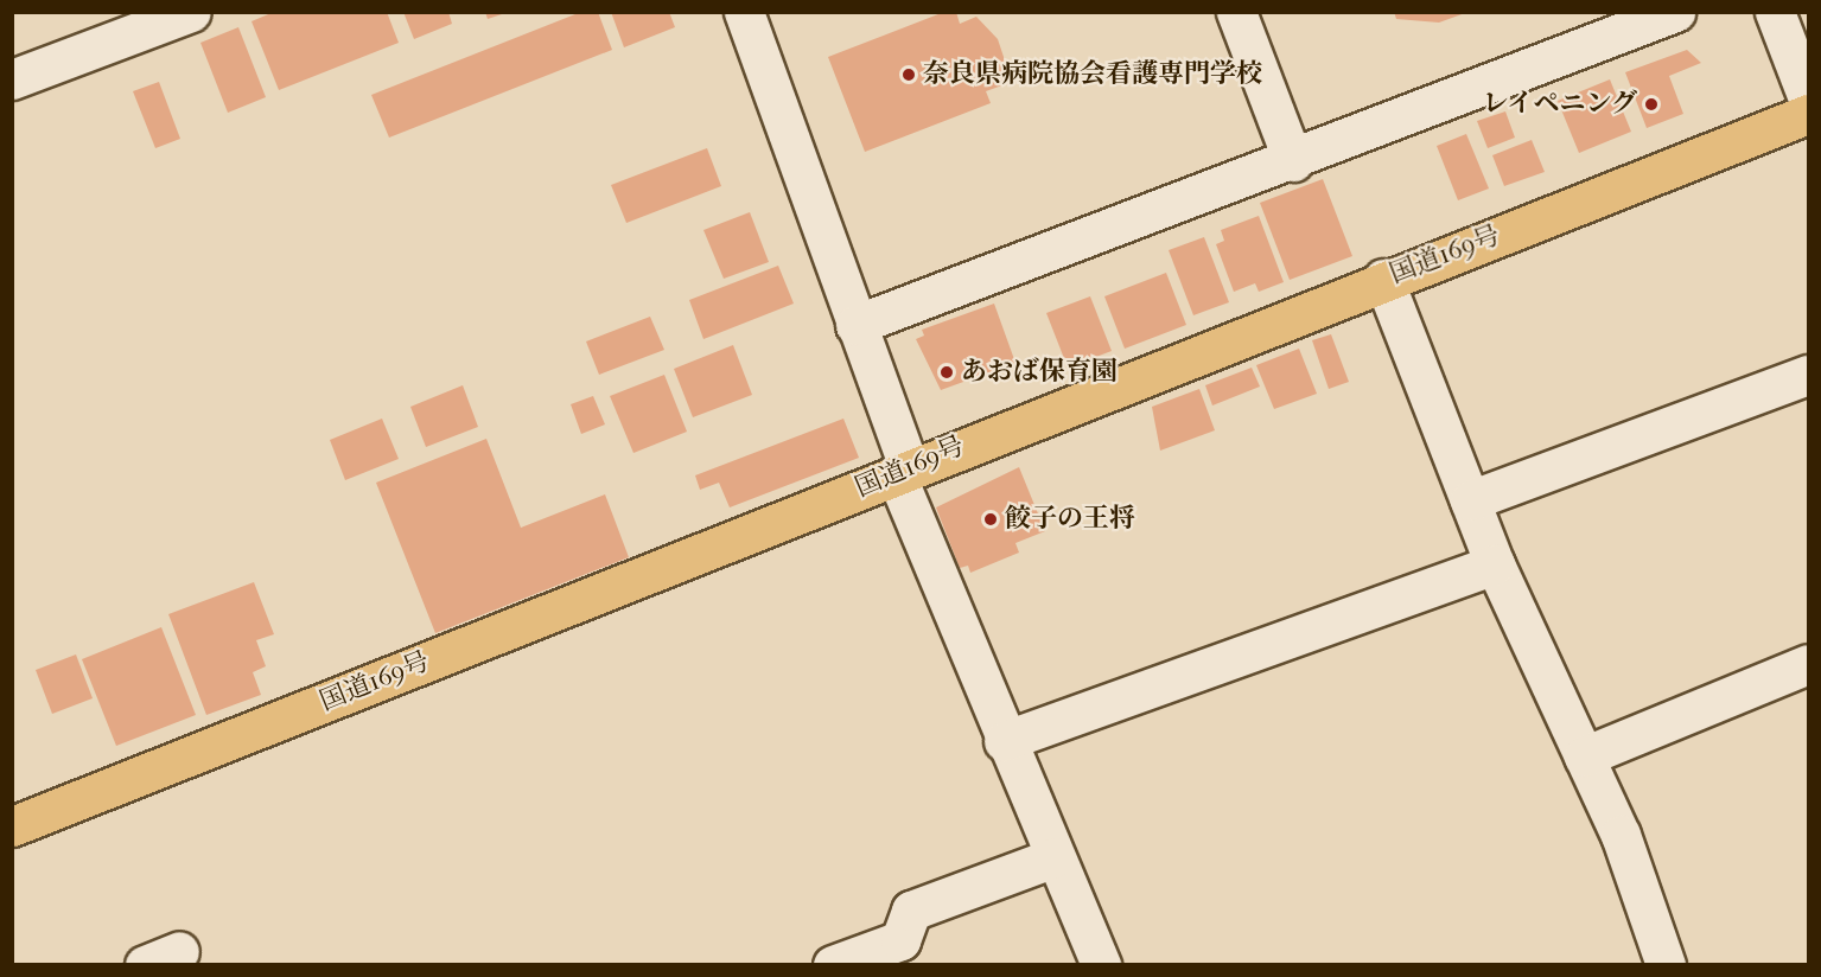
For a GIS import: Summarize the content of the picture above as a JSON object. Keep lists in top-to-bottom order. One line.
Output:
{"streets":{"highway":["国道169号"]},"places":["奈良県病院協会看護専門学校","レイペニング","あおば保育園","餃子の王将"]}
